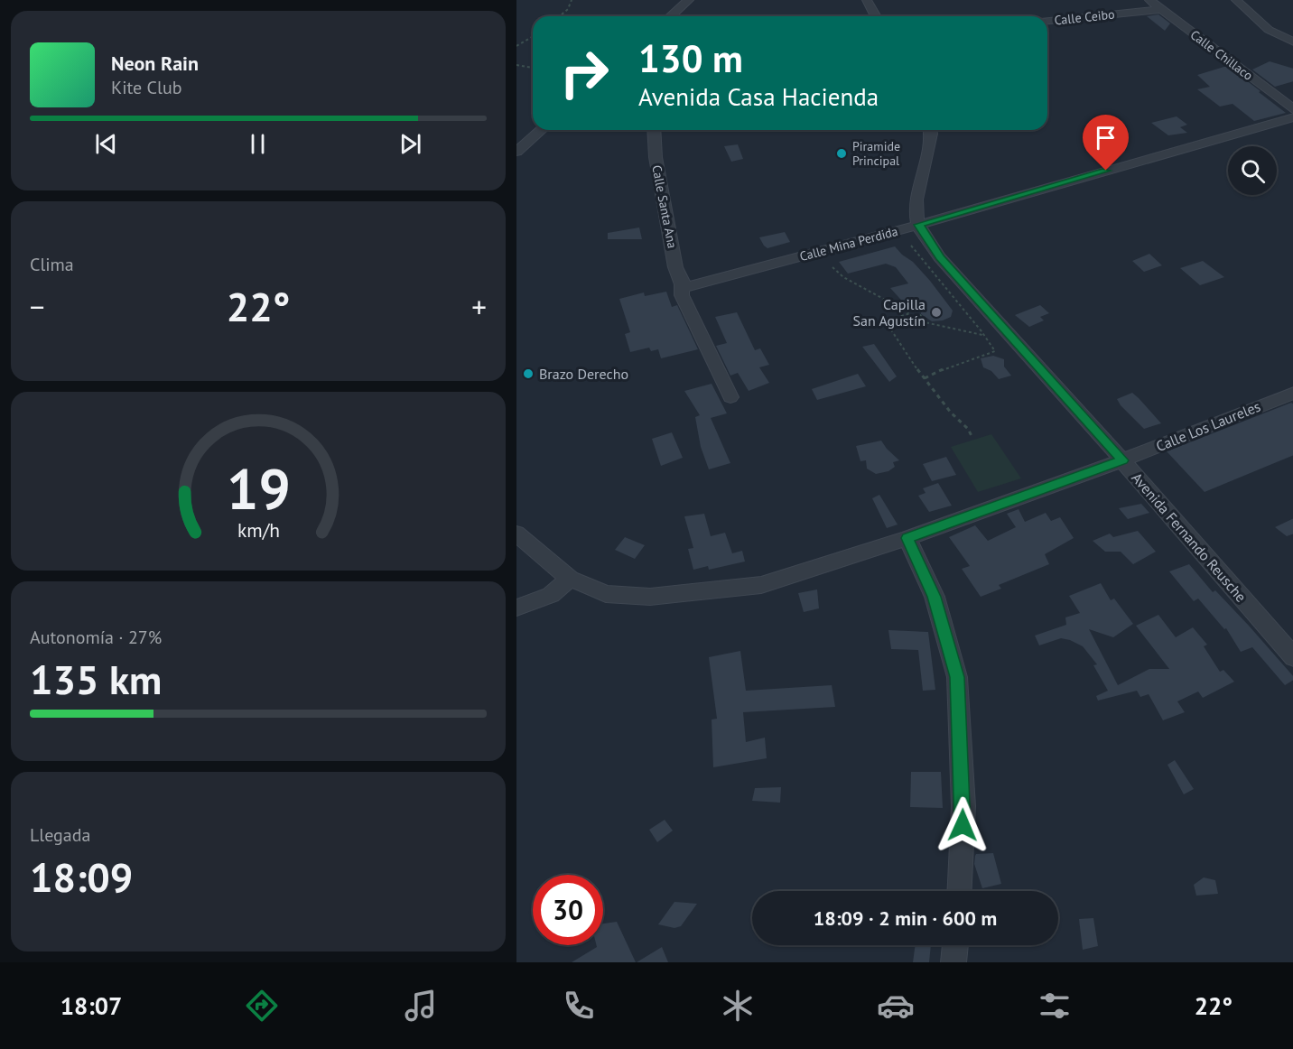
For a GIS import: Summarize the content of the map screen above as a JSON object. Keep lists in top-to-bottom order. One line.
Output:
{"streets":{"street":["Calle Ceibo","Calle Chillaco","Calle Santa Ana","Calle Mina Perdida","Calle Los Laureles","Avenida Fernando Reusche"]},"crossings":[["Calle Ceibo","Calle Chillaco"],["Calle Santa Ana","Calle Mina Perdida"],["Calle Mina Perdida","Avenida Fernando Reusche"],["Calle Los Laureles","Avenida Fernando Reusche"]],"places":["Piramide Principal","Capilla San Agustín","Brazo Derecho"],"page":{"turn":["130 m","Avenida Casa Hacienda"],"song":["Neon Rain","Kite Club"],"tile":["Clima",["Autonomía · 27%","135 km"],["Llegada","18:09"]],"heat":["−","22°","+"],"limit":"30","trip":"18:09 · 2 min · 600 m","tabs":["18:07","22°"],"gauge":["19","km/h"]}}
